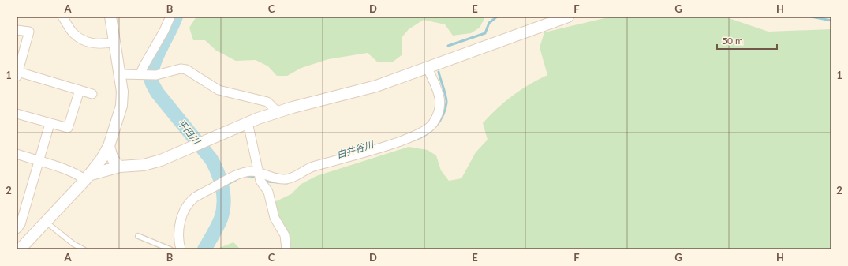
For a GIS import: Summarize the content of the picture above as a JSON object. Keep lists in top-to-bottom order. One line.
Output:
{"water":["平田川","白井谷川"],"scale_bar":"50 m","grid":{"columns":["A","B","C","D","E","F","G","H"],"rows":["1","2"]}}
